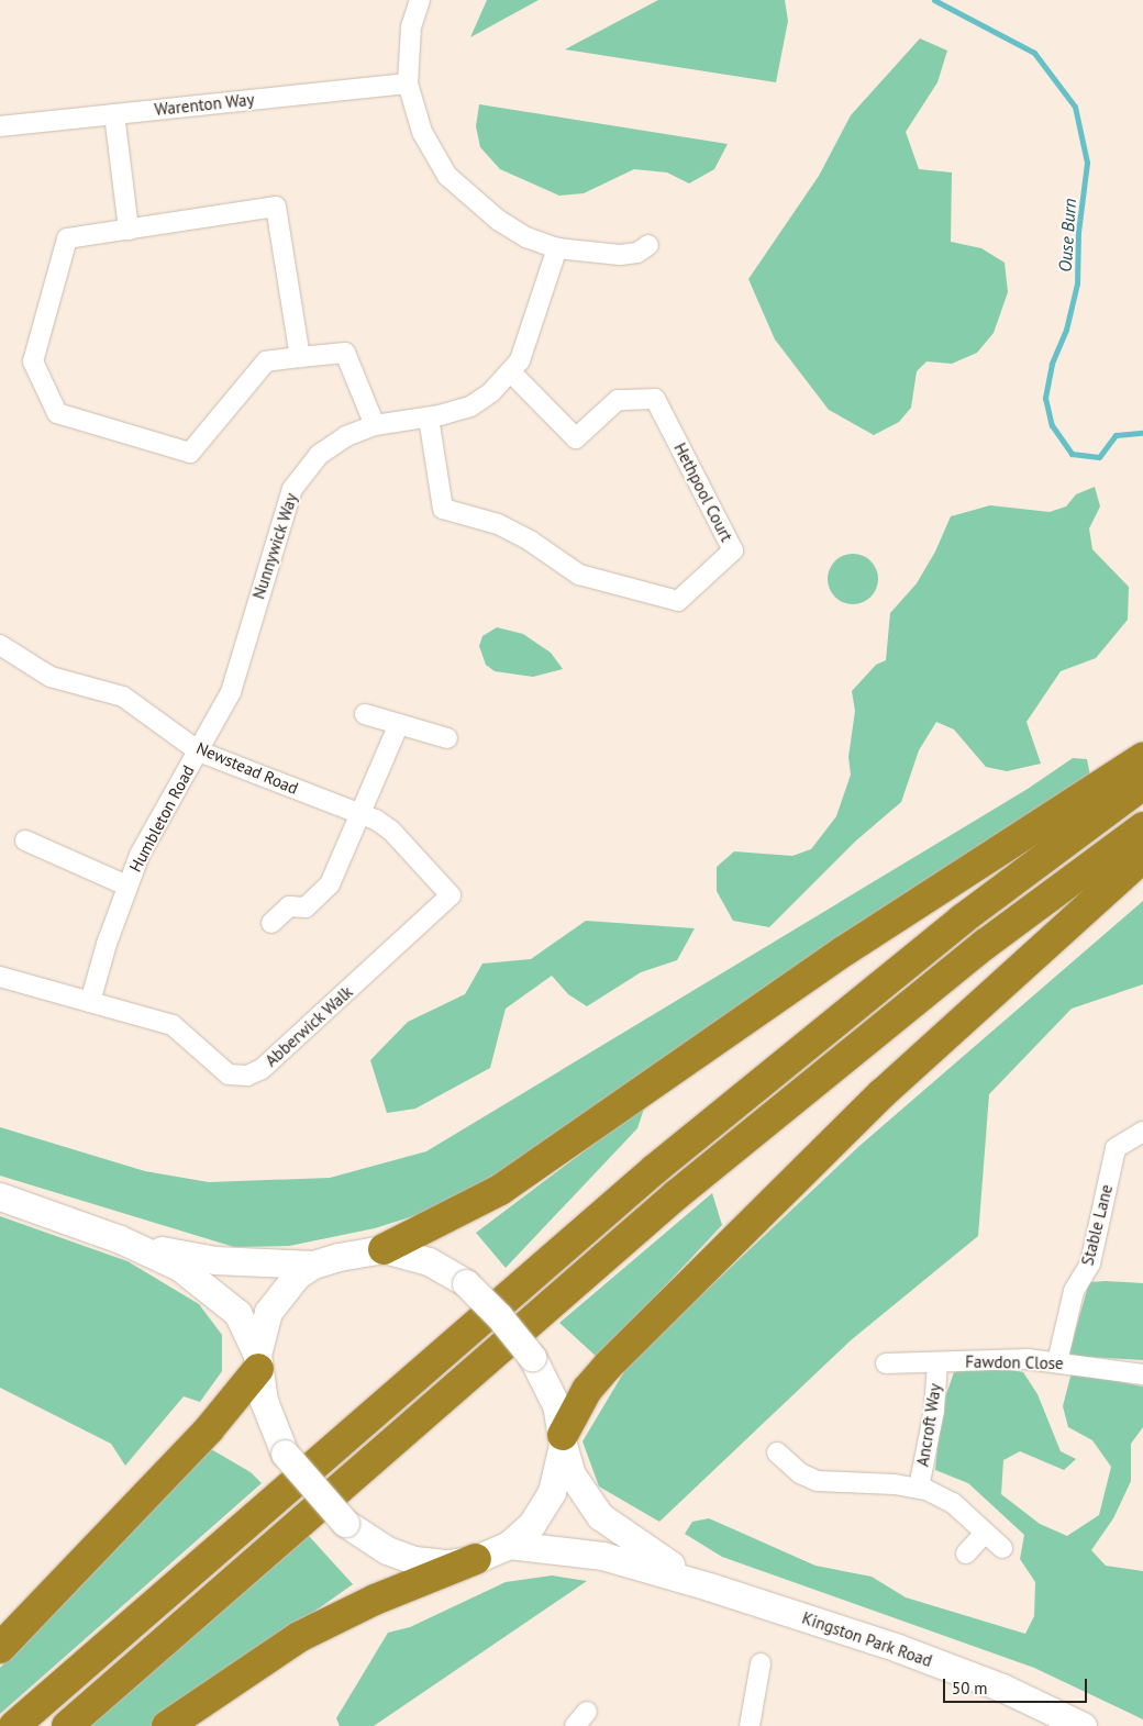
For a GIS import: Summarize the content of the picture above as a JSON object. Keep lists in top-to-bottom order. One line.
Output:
{"streets":{"street":["Warenton Way","Hethpool Court","Nunnywick Way","Newstead Road","Humbleton Road","Abberwick Walk","Stable Lane","Fawdon Close","Ancroft Way","Kingston Park Road"]},"crossings":[["Hethpool Court","Nunnywick Way"],["Nunnywick Way","Newstead Road"],["Nunnywick Way","Humbleton Road"],["Newstead Road","Humbleton Road"],["Newstead Road","Abberwick Walk"],["Humbleton Road","Abberwick Walk"],["Stable Lane","Fawdon Close"],["Fawdon Close","Ancroft Way"]],"water":["Ouse Burn"],"scale_bar":"50 m"}
